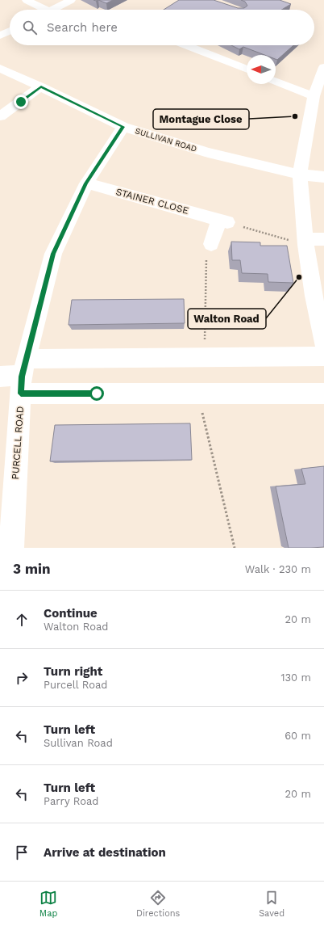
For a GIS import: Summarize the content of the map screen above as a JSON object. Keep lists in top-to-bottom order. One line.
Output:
{"streets":{"street":["SULLIVAN ROAD","STAINER CLOSE","PURCELL ROAD"]},"crossings":[["SULLIVAN ROAD","PURCELL ROAD"],["STAINER CLOSE","PURCELL ROAD"]],"places":["Montague Close","Walton Road"],"north":"left","page":{"search":"Search here","heading":["3 min","Walk · 230 m"],"list":[["Continue","Walton Road","20 m"],["Turn right","Purcell Road","130 m"],["Turn left","Sullivan Road","60 m"],["Turn left","Parry Road","20 m"],"Arrive at destination"],"nav":["Map","Directions","Saved"]}}
